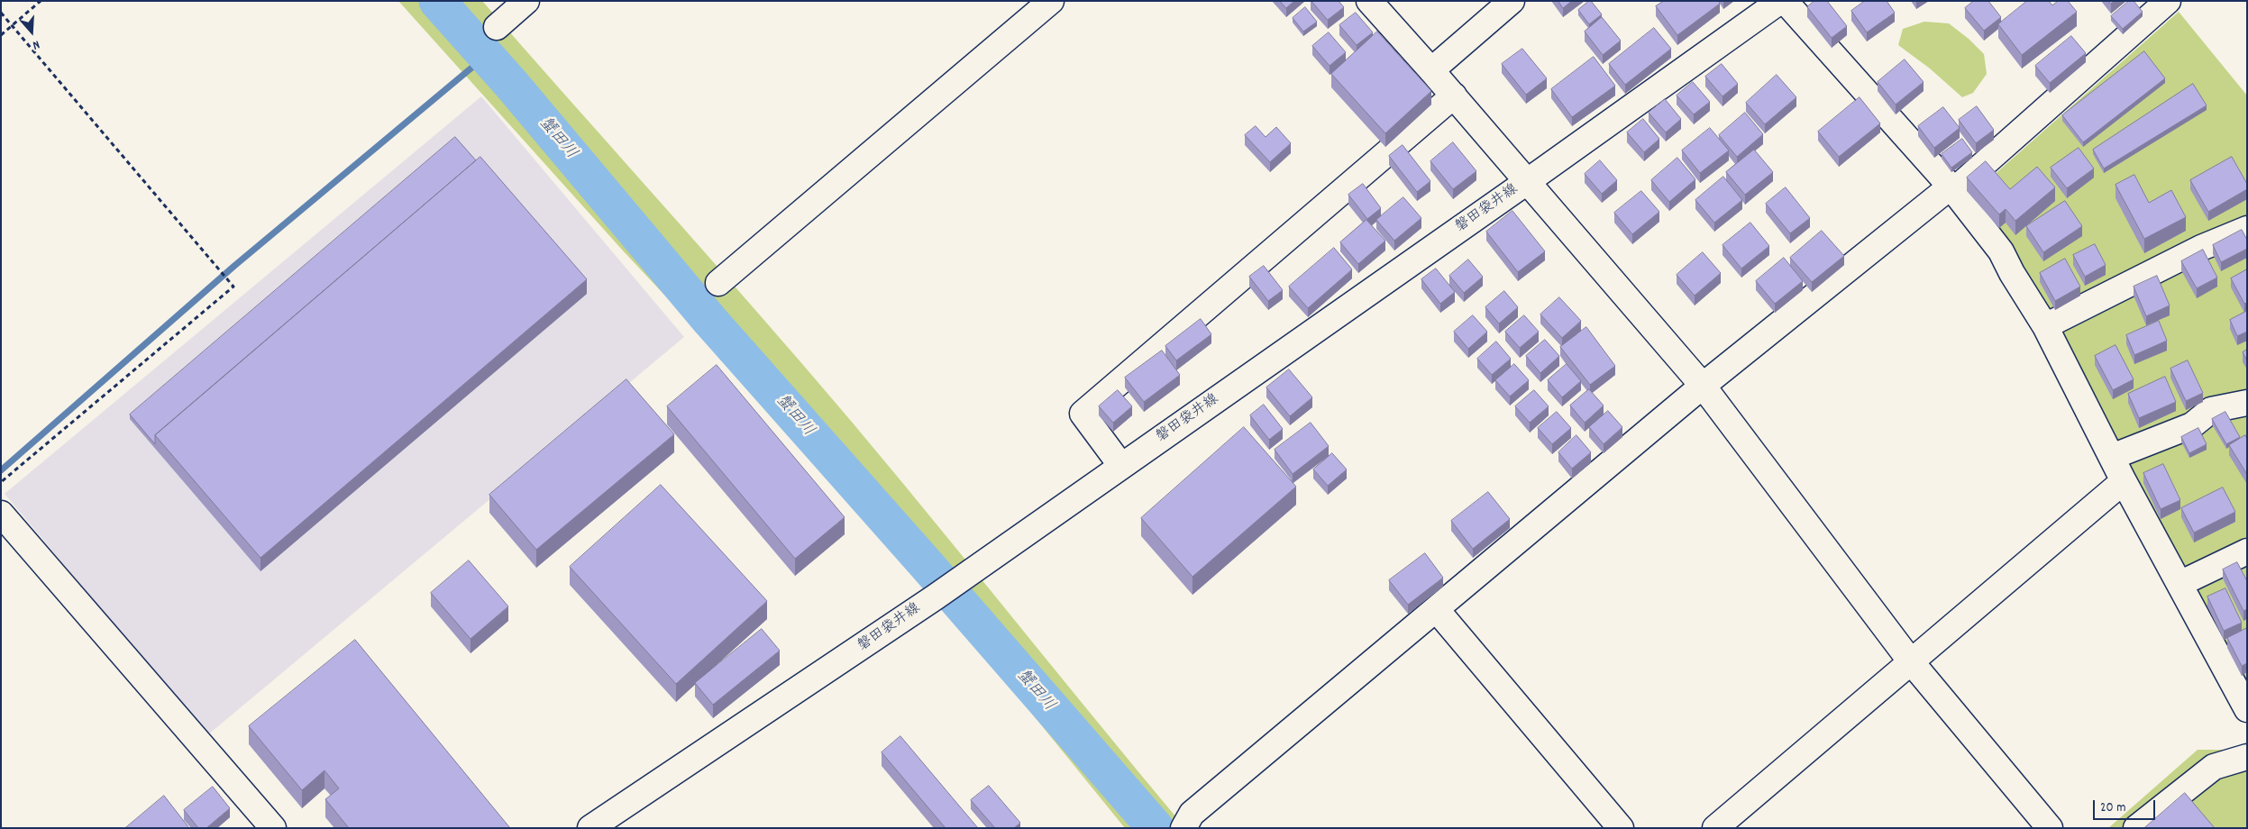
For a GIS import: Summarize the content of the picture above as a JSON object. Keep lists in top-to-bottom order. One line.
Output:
{"streets":{"street":["磐田袋井線"]},"water":["蟹田川"],"scale_bar":"20 m","north":"bottom"}
